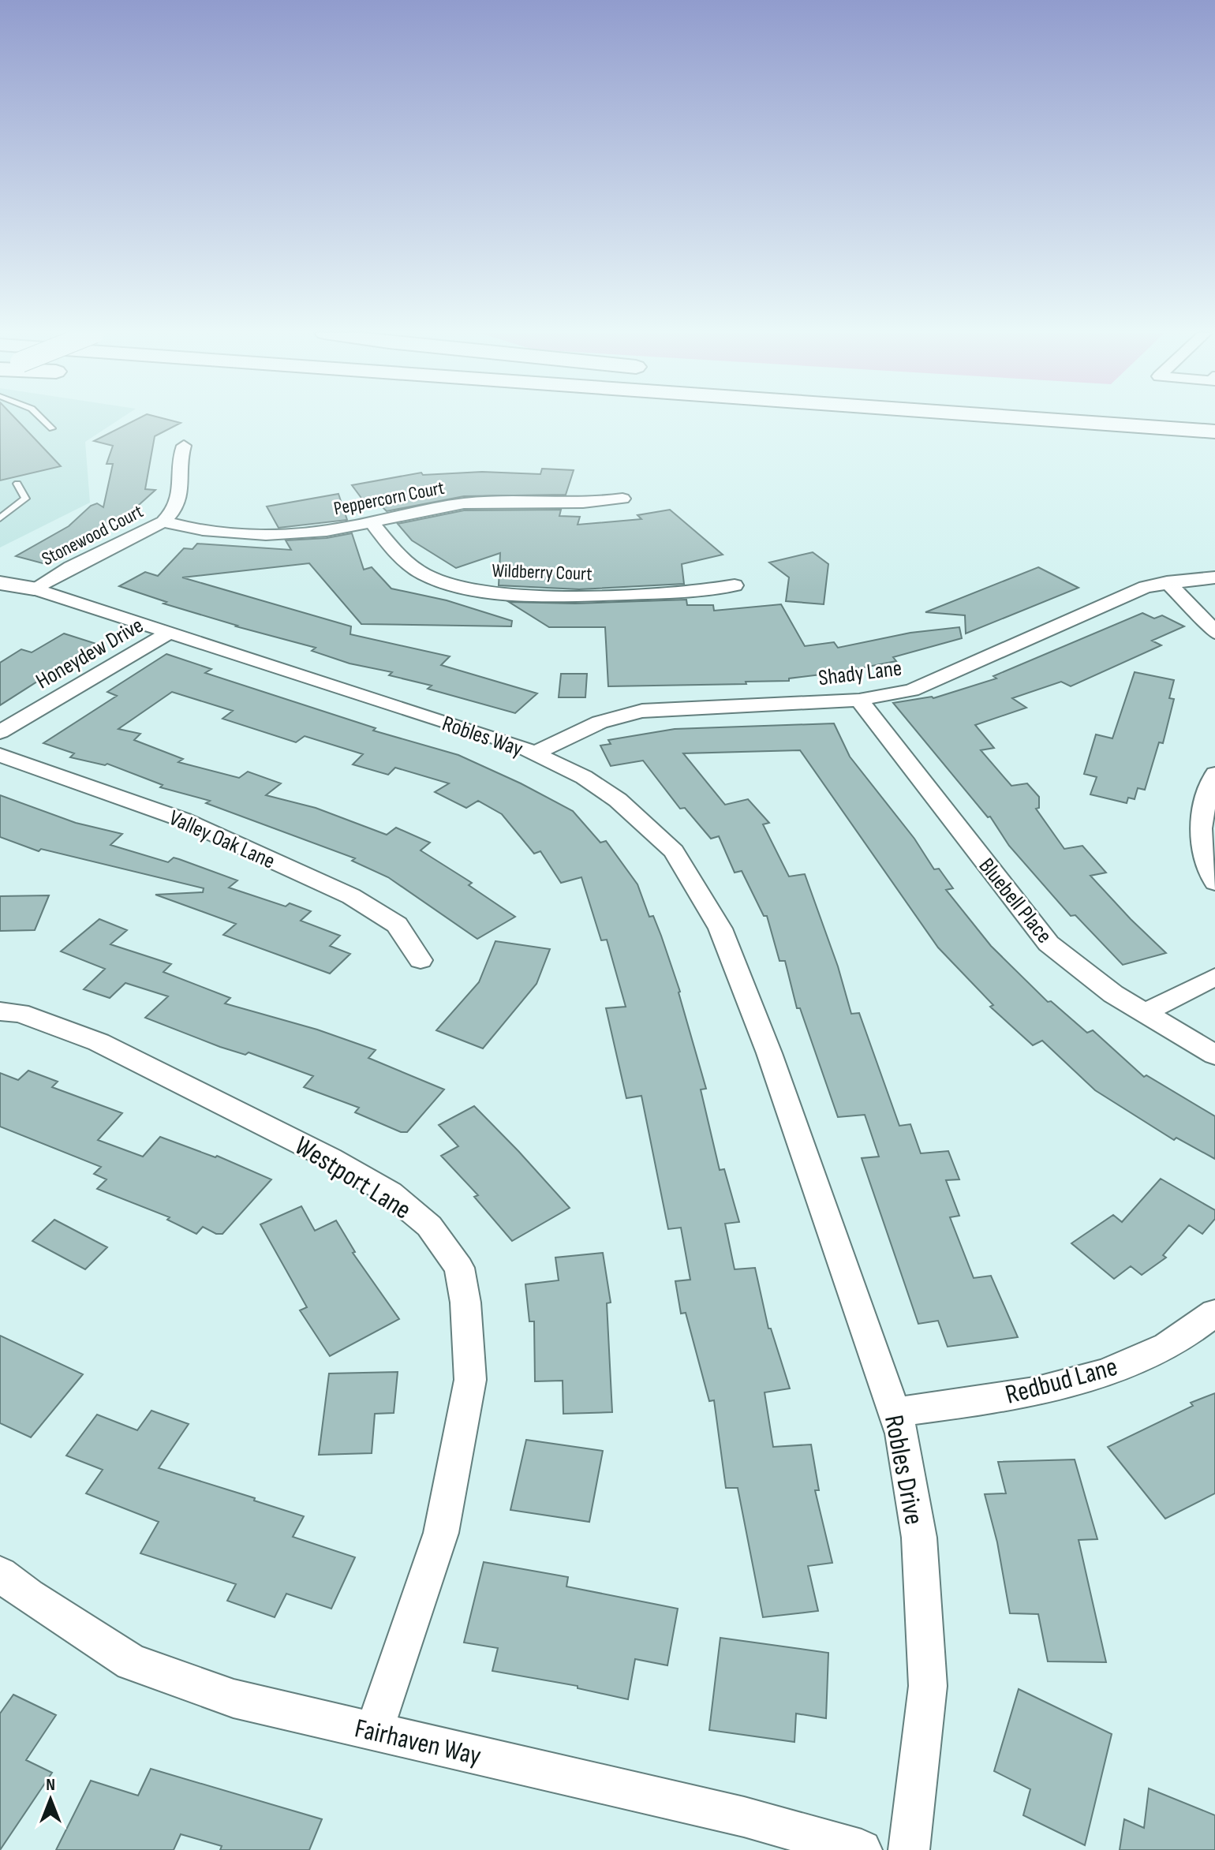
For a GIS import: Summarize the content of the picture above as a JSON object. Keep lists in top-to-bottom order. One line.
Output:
{"streets":{"street":["Peppercorn Court","Stonewood Court","Wildberry Court","Honeydew Drive","Shady Lane","Robles Way","Valley Oak Lane","Bluebell Place","Westport Lane","Redbud Lane","Robles Drive","Fairhaven Way"]},"crossings":[["Peppercorn Court","Stonewood Court"],["Peppercorn Court","Wildberry Court"],["Stonewood Court","Robles Way"],["Honeydew Drive","Robles Way"],["Shady Lane","Robles Way"],["Shady Lane","Bluebell Place"],["Robles Way","Robles Drive"],["Westport Lane","Fairhaven Way"],["Redbud Lane","Robles Drive"]],"north":"top"}
